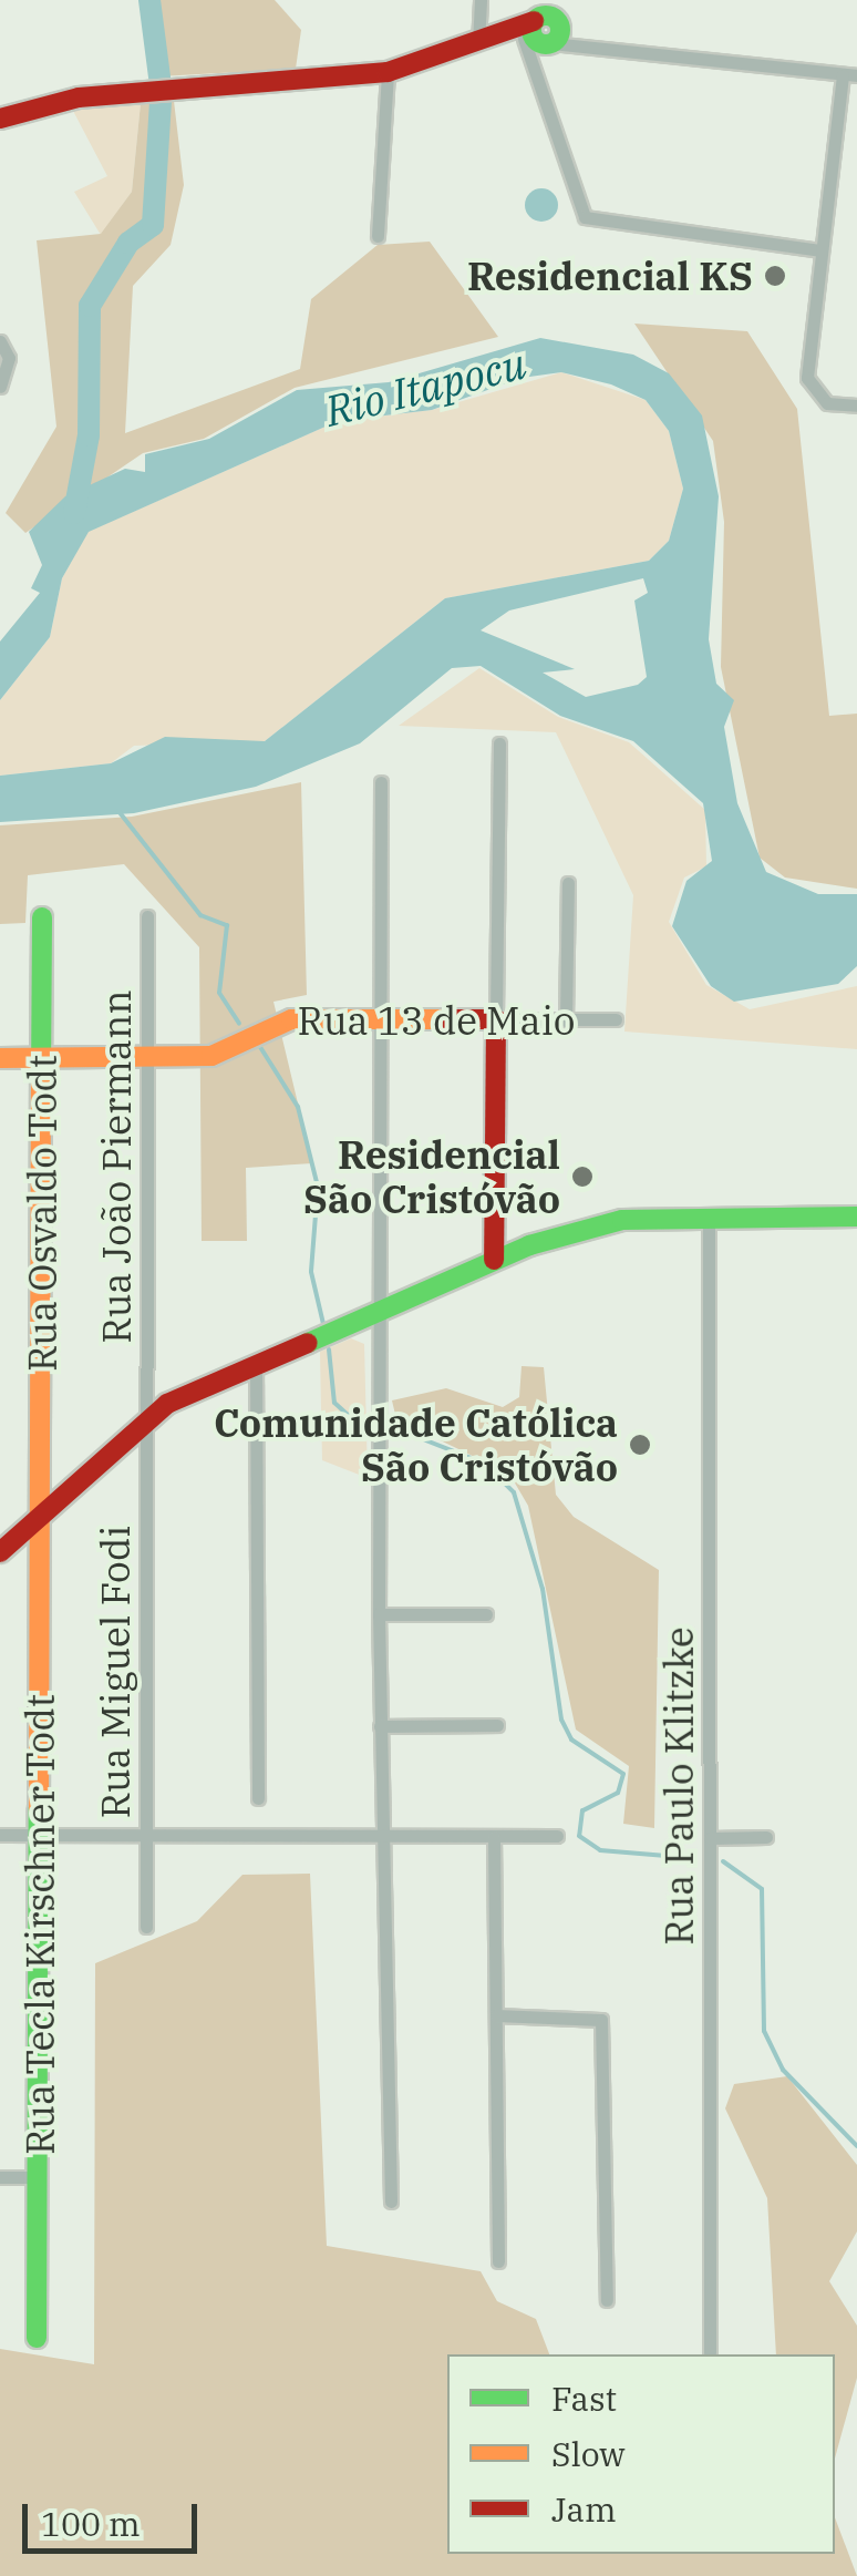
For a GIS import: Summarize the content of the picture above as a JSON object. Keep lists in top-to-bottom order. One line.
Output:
{"streets":{"street":["Rua 13 de Maio","Rua João Piermann","Rua Osvaldo Todt","Rua Miguel Fodi","Rua Paulo Klitzke","Rua Tecla Kirschner Todt"]},"crossings":[["Rua 13 de Maio","Rua João Piermann"],["Rua 13 de Maio","Rua Osvaldo Todt"],["Rua João Piermann","Rua Miguel Fodi"],["Rua Osvaldo Todt","Rua Tecla Kirschner Todt"]],"water":["Rio Itapocu"],"places":["Residencial KS","Residencial São Cristóvão","Comunidade Católica São Cristóvão"],"legend":["Fast","Slow","Jam"],"scale_bar":"100 m"}
